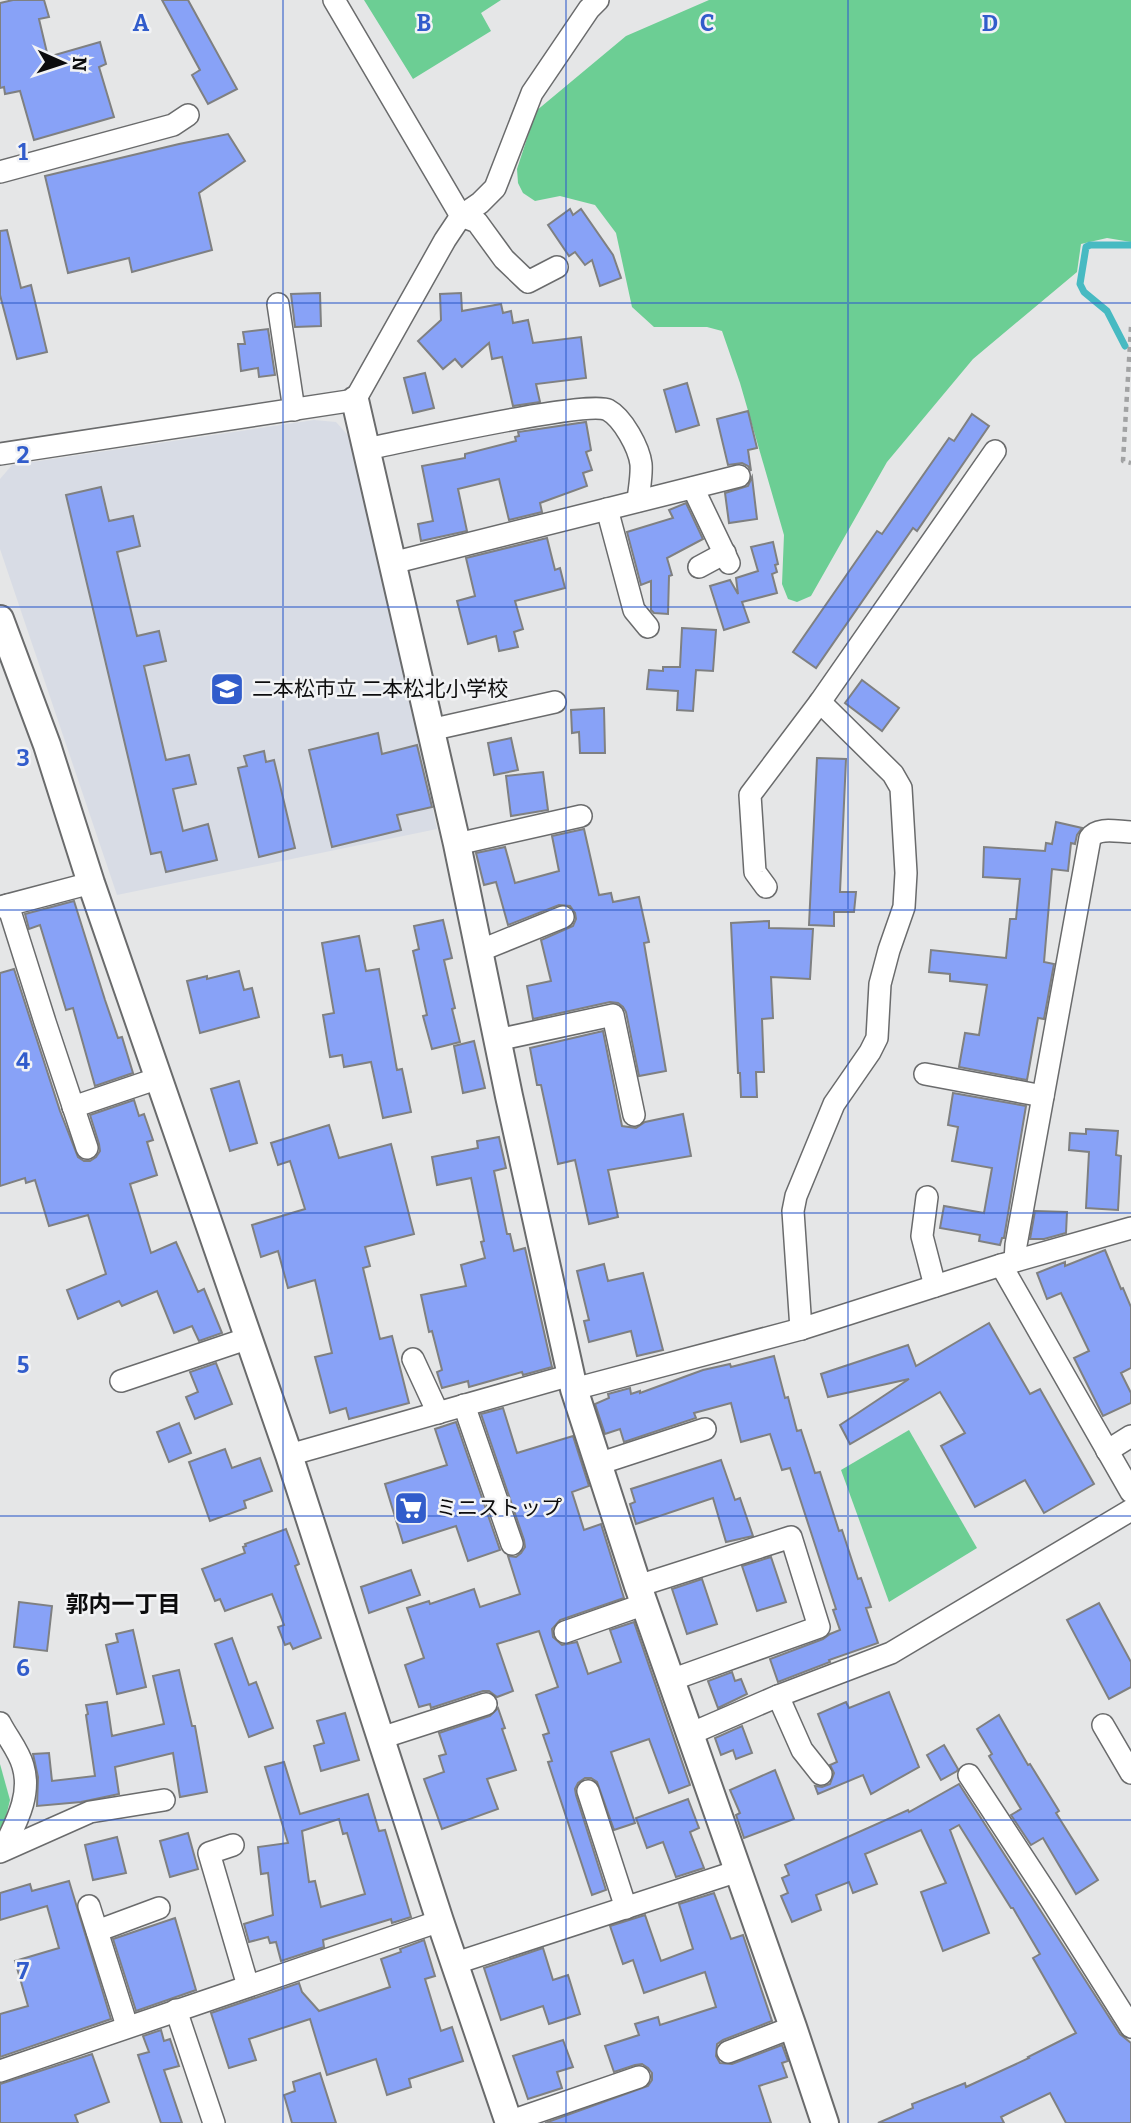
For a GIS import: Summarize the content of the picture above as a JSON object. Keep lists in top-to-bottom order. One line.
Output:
{"districts":["郭内一丁目"],"places":{"school or university":["二本松市立 二本松北小学校"],"supermarket":["ミニストップ"]},"north":"right","grid":{"columns":["A","B","C","D"],"rows":["1","2","3","4","5","6","7"]}}
